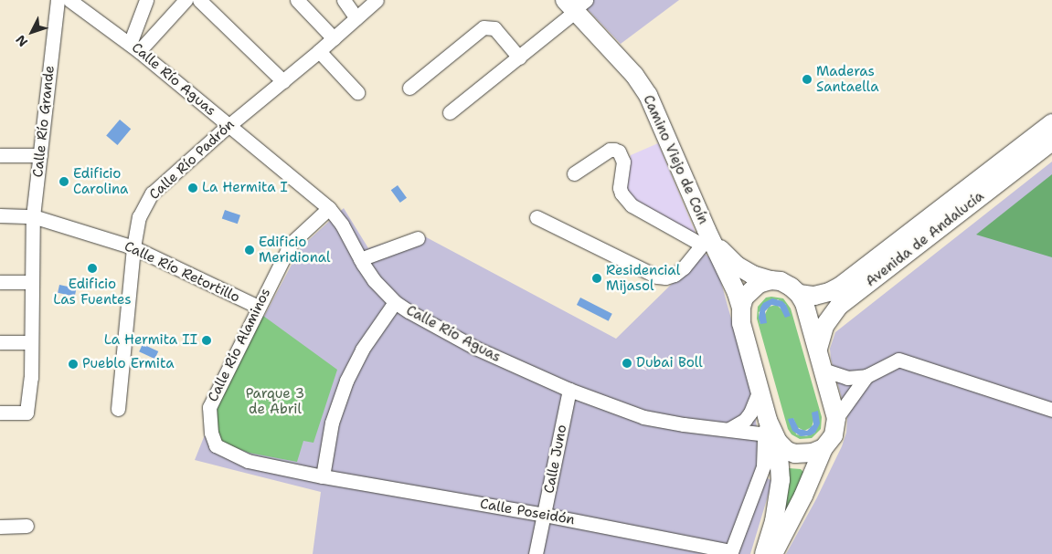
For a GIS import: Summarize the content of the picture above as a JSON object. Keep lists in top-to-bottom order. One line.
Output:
{"streets":{"street":["Calle Río Aguas","Calle Río Grande","Calle Río Padrón","Camino Viejo de Coín","Avenida de Andalucía","Calle Río Retortillo","Calle Río Alaminos","Calle Juno","Calle Poseidón"]},"crossings":[["Calle Río Aguas","Calle Río Padrón"],["Calle Río Aguas","Calle Río Alaminos"],["Calle Río Aguas","Calle Juno"],["Calle Río Grande","Calle Río Retortillo"],["Calle Río Padrón","Calle Río Retortillo"],["Camino Viejo de Coín","Avenida de Andalucía"],["Calle Río Retortillo","Calle Río Alaminos"],["Calle Río Alaminos","Calle Poseidón"],["Calle Juno","Calle Poseidón"]],"parks":["Parque 3 de Abril"],"places":["Maderas Santaella","Edificio Carolina","La Hermita I","Edificio Meridional","Edificio Las Fuentes","Residencial Mijasol","La Hermita II","Dubai Boll","Pueblo Ermita"],"north":"bottom left"}
